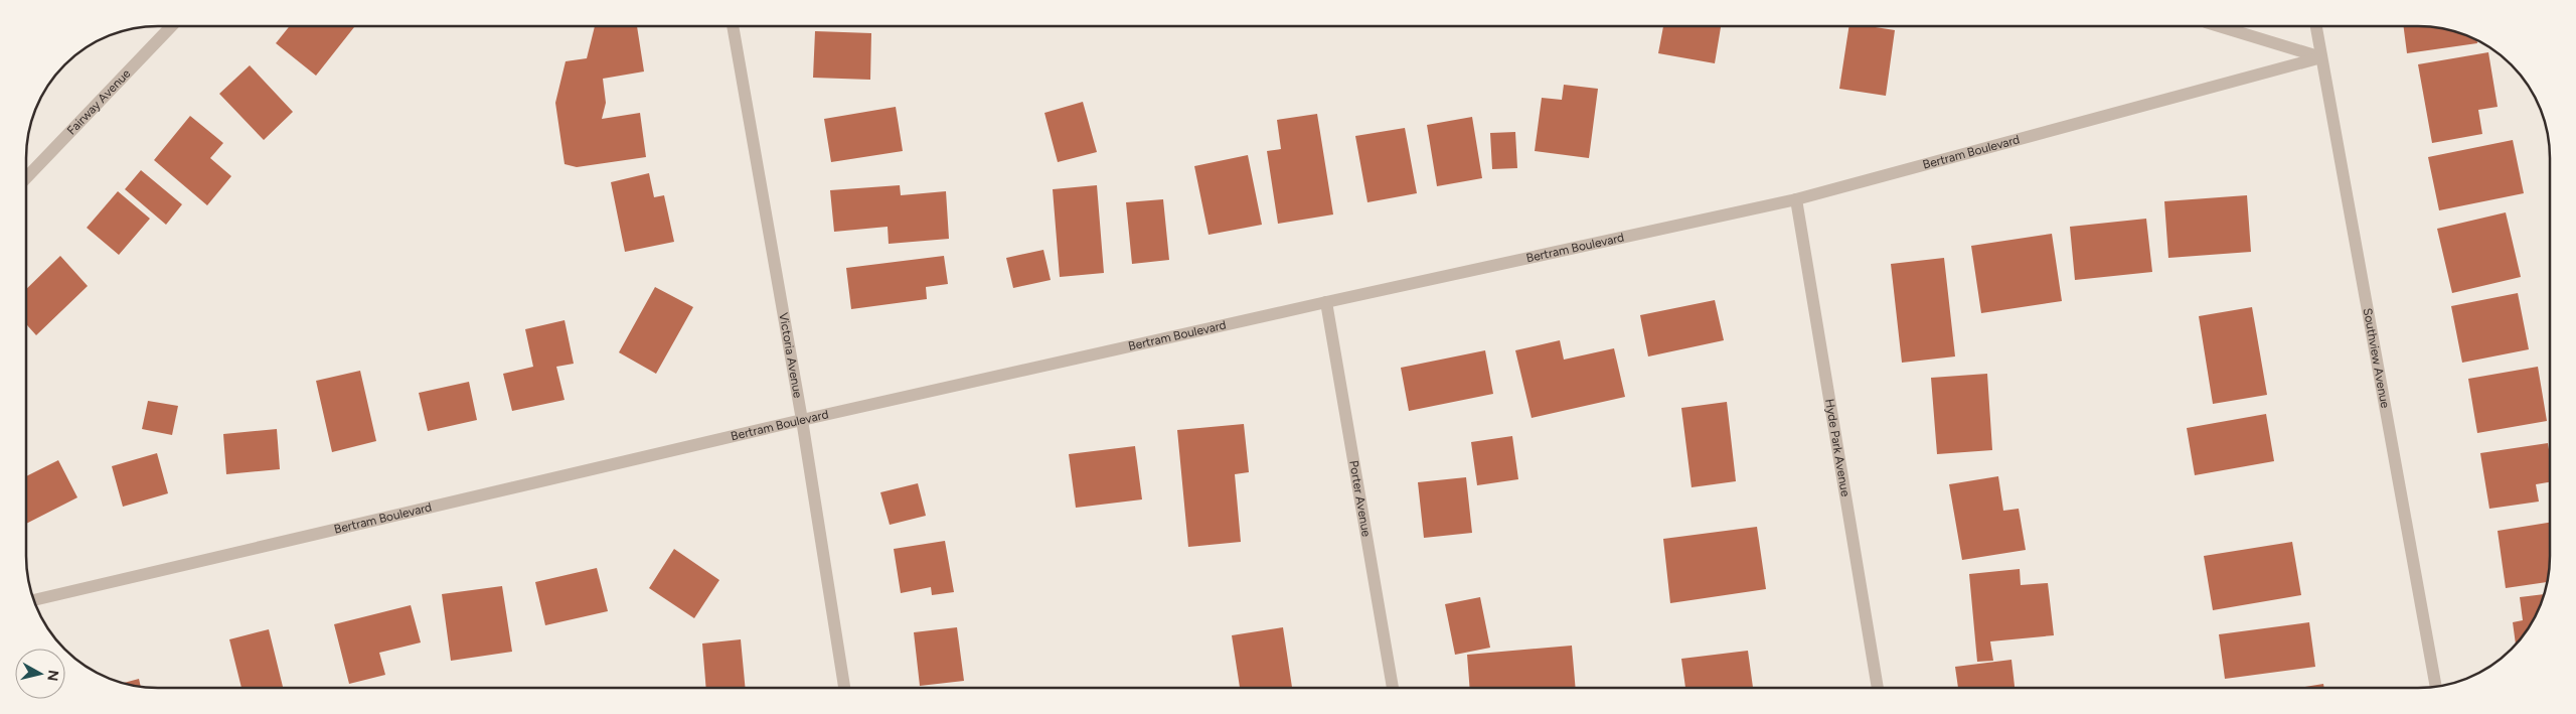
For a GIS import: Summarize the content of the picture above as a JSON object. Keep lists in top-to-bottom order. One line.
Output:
{"streets":{"street":["Fairway Avenue","Bertram Boulevard","Victoria Avenue","Southview Avenue","Hyde Park Avenue","Porter Avenue"]},"crossings":[["Bertram Boulevard","Victoria Avenue"],["Bertram Boulevard","Southview Avenue"],["Bertram Boulevard","Hyde Park Avenue"],["Bertram Boulevard","Porter Avenue"]],"north":"right"}
